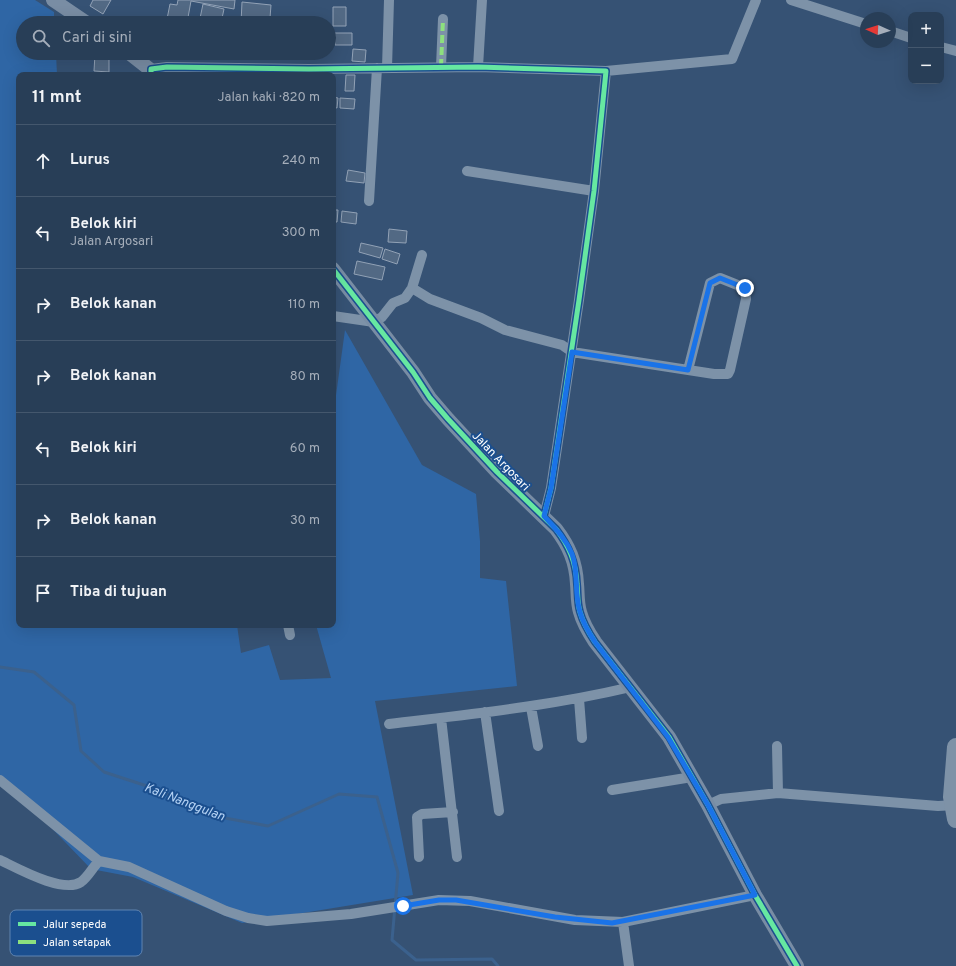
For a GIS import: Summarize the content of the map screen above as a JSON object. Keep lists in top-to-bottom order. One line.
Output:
{"streets":{"street":["Jalan Argosari"]},"water":["Kali Nanggulan"],"legend":["Jalur sepeda","Jalan setapak"],"north":"left","page":{"map_buttons":["+","−"],"search":"Cari di sini","heading":["11 mnt","Jalan kaki · 820 m"],"list":[["Lurus","240 m"],["Belok kiri","Jalan Argosari","300 m"],["Belok kanan","110 m"],["Belok kanan","80 m"],["Belok kiri","60 m"],["Belok kanan","30 m"],"Tiba di tujuan"]}}
